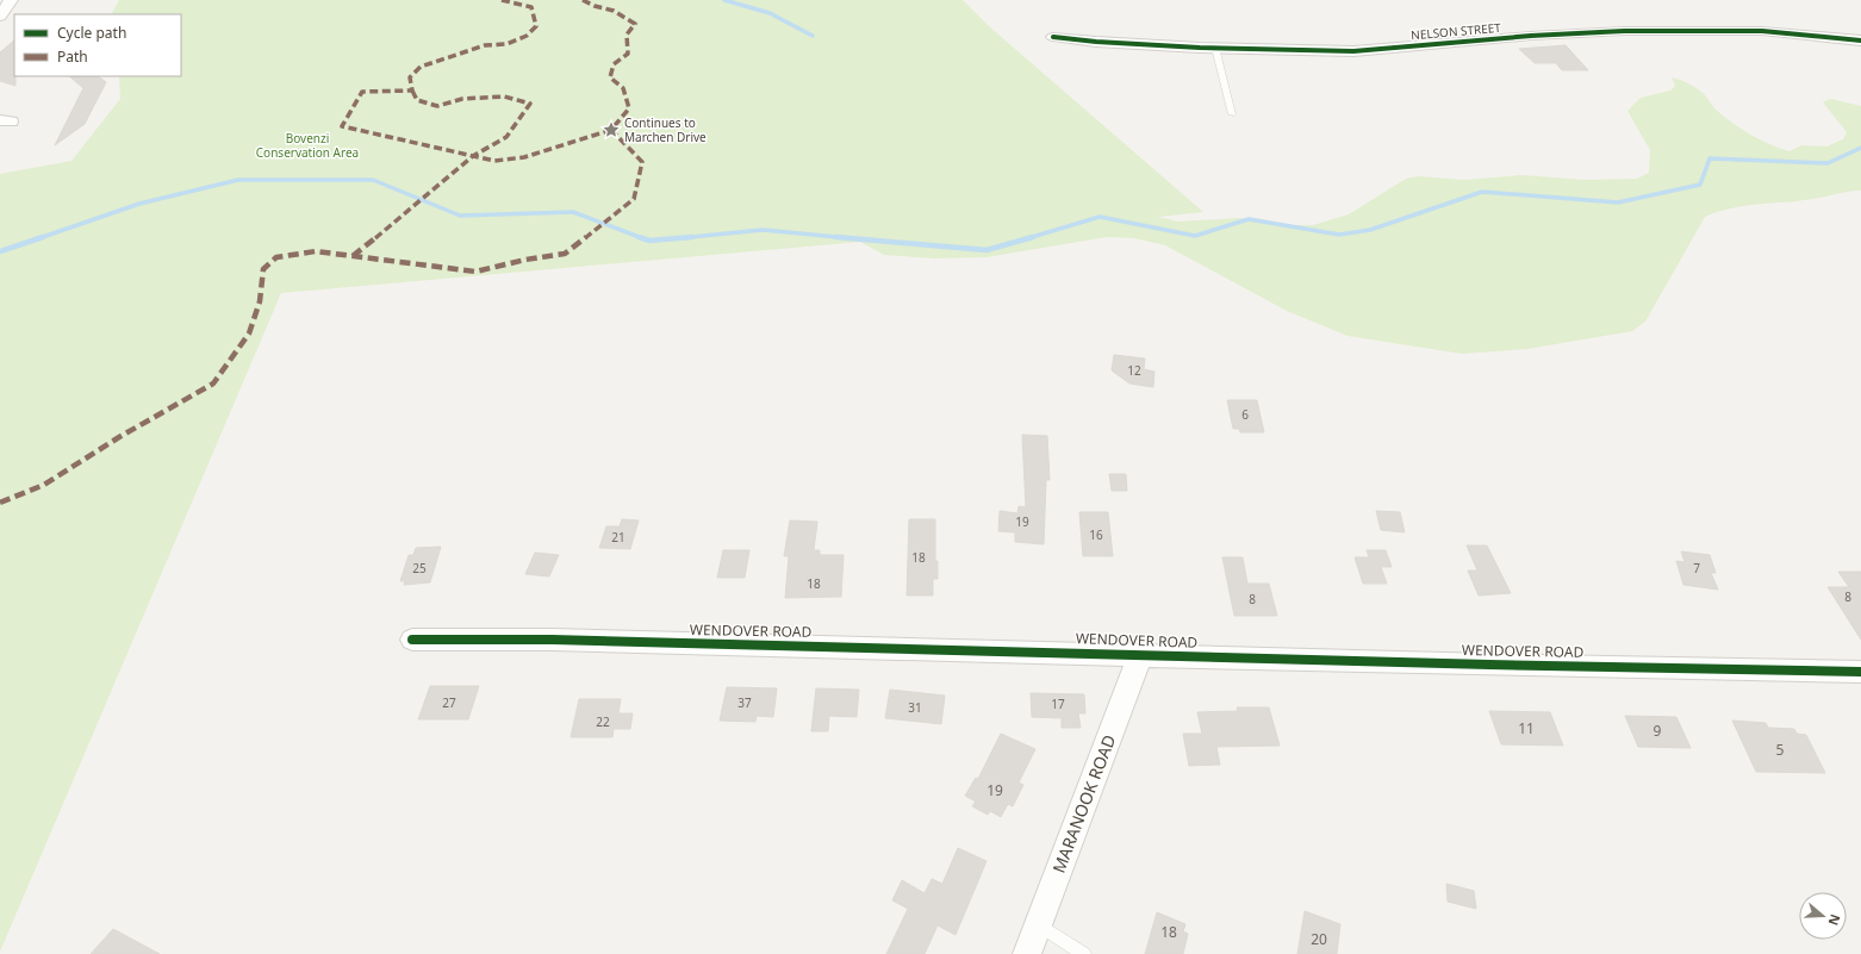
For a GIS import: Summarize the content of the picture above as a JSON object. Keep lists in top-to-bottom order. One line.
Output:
{"streets":{"street":["NELSON STREET","WENDOVER ROAD","MARANOOK ROAD"]},"crossings":[["WENDOVER ROAD","MARANOOK ROAD"]],"parks":["Bovenzi Conservation Area"],"places":{"place":["Continues to Marchen Drive"]},"house_numbers":["12","6","19","16","21","18","25","7","18","8","8","27","37","17","31","22","11","9","5","19","18","20"],"legend":["Cycle path","Path"],"north":"right"}
